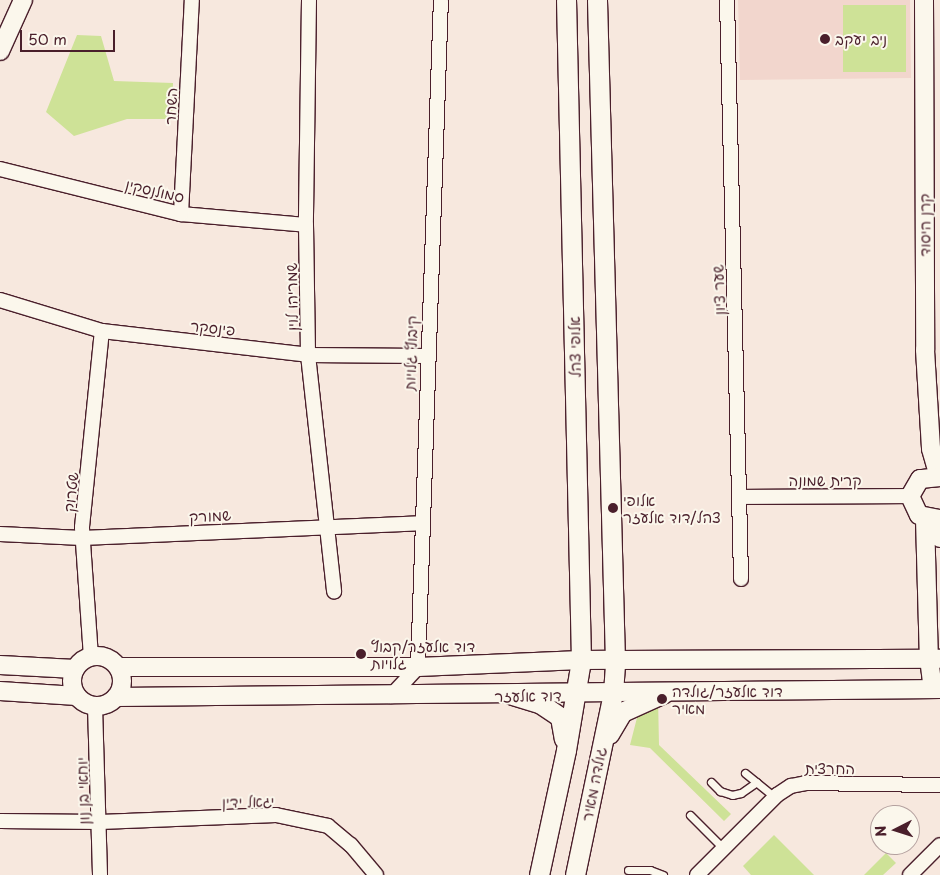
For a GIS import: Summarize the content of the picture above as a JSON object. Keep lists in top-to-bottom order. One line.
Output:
{"streets":{"main road":["אלופי צהל","גולדה מאיר"],"street":["השחר","סמולנסקין","קרן היסוד","שער ציון","שמריהו לוין","פינסקר","קיבוץ גלויות","קרית שמונה","שטרוק","שמורק","דוד אלעזר","החרצית","יוחאי בן נון","יגאל ידין"]},"crossings":[["השחר","סמולנסקין"],["סמולנסקין","שמריהו לוין"],["שער ציון","קרית שמונה"],["שמריהו לוין","פינסקר"],["שמריהו לוין","שמורק"],["פינסקר","קיבוץ גלויות"],["פינסקר","שטרוק"],["אלופי צהל","דוד אלעזר"],["קיבוץ גלויות","שמורק"],["שטרוק","שמורק"],["שטרוק","דוד אלעזר"],["שטרוק","יוחאי בן נון"],["דוד אלעזר","גולדה מאיר"],["דוד אלעזר","יוחאי בן נון"],["יוחאי בן נון","יגאל ידין"]],"places":["ניב יעקב","אלופי צהל/דוד אלעזר","דוד אלעזר/קבוץ גלויות","דוד אלעזר/גולדה מאיר"],"scale_bar":"50 m","north":"left"}
